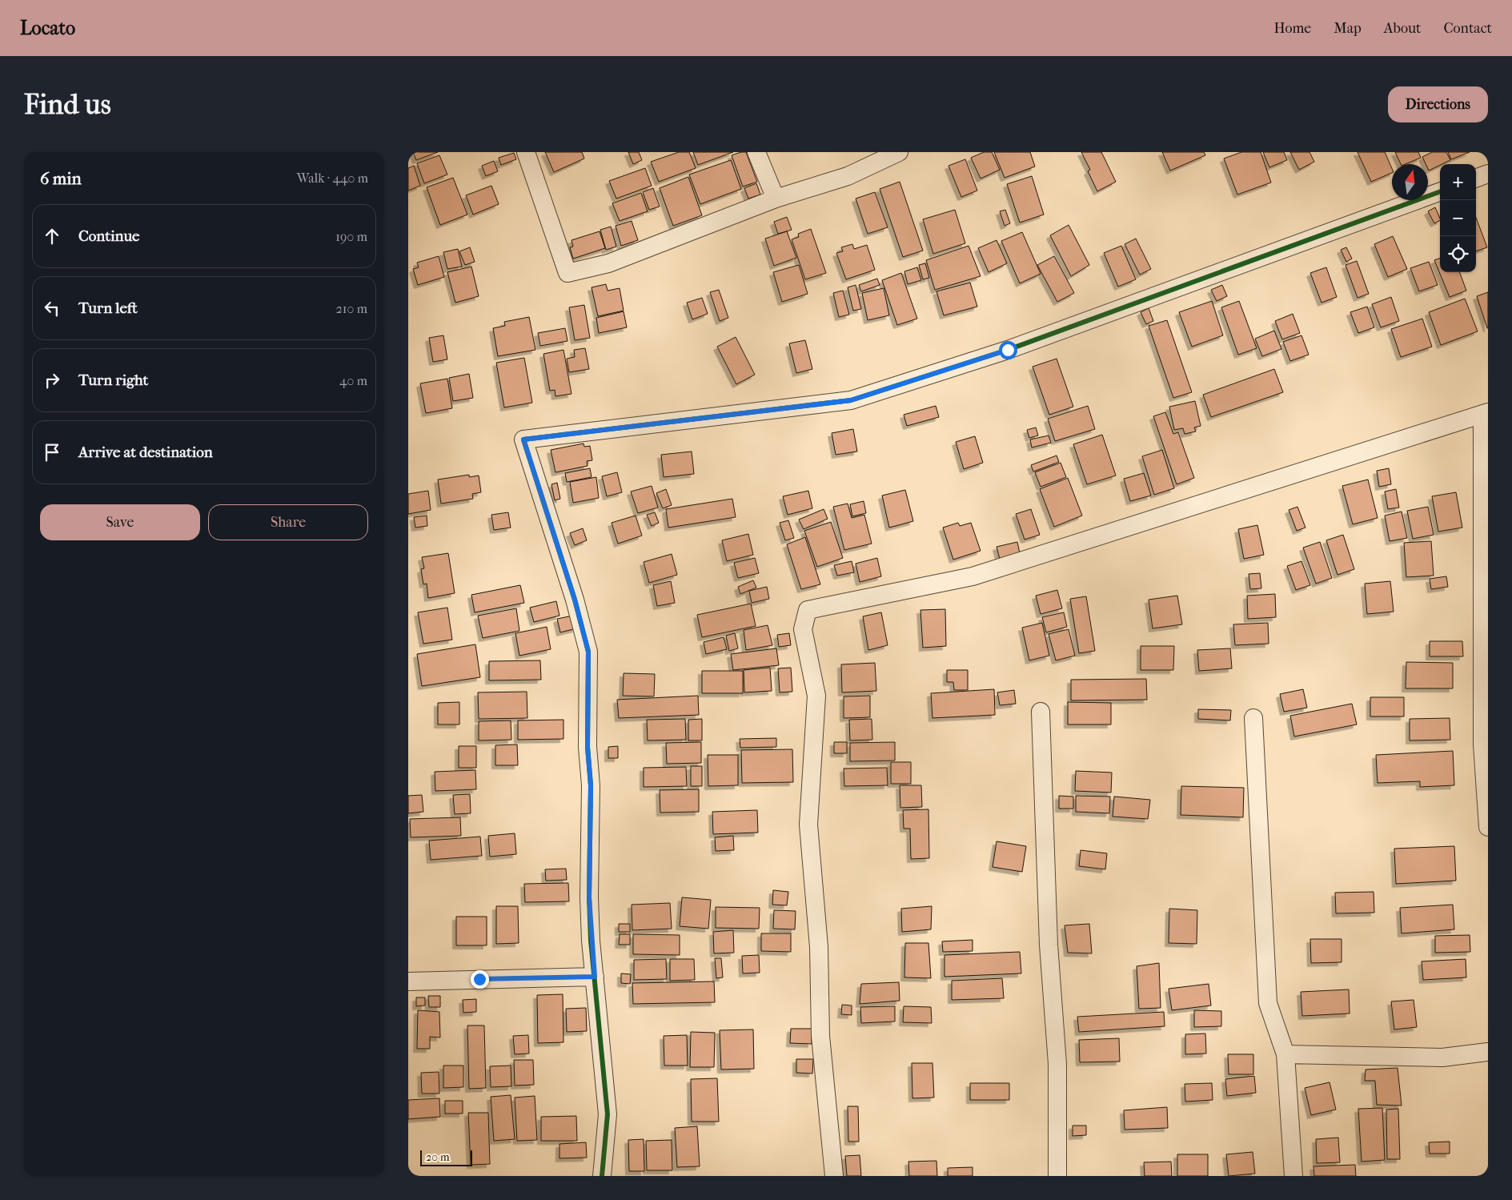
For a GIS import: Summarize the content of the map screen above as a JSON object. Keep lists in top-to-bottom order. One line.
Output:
{"scale_bar":"20 m","north":"top","page":{"header":"Locato","nav":["Home","Map","About","Contact"],"buttons":["Directions",["Save","Share"]],"title":"Find us","heading":["6 min","Walk · 440 m"],"map_buttons":["+","−"],"list":[["Continue","190 m"],["Turn left","210 m"],["Turn right","40 m"],"Arrive at destination"],"scale":"20 m"}}
